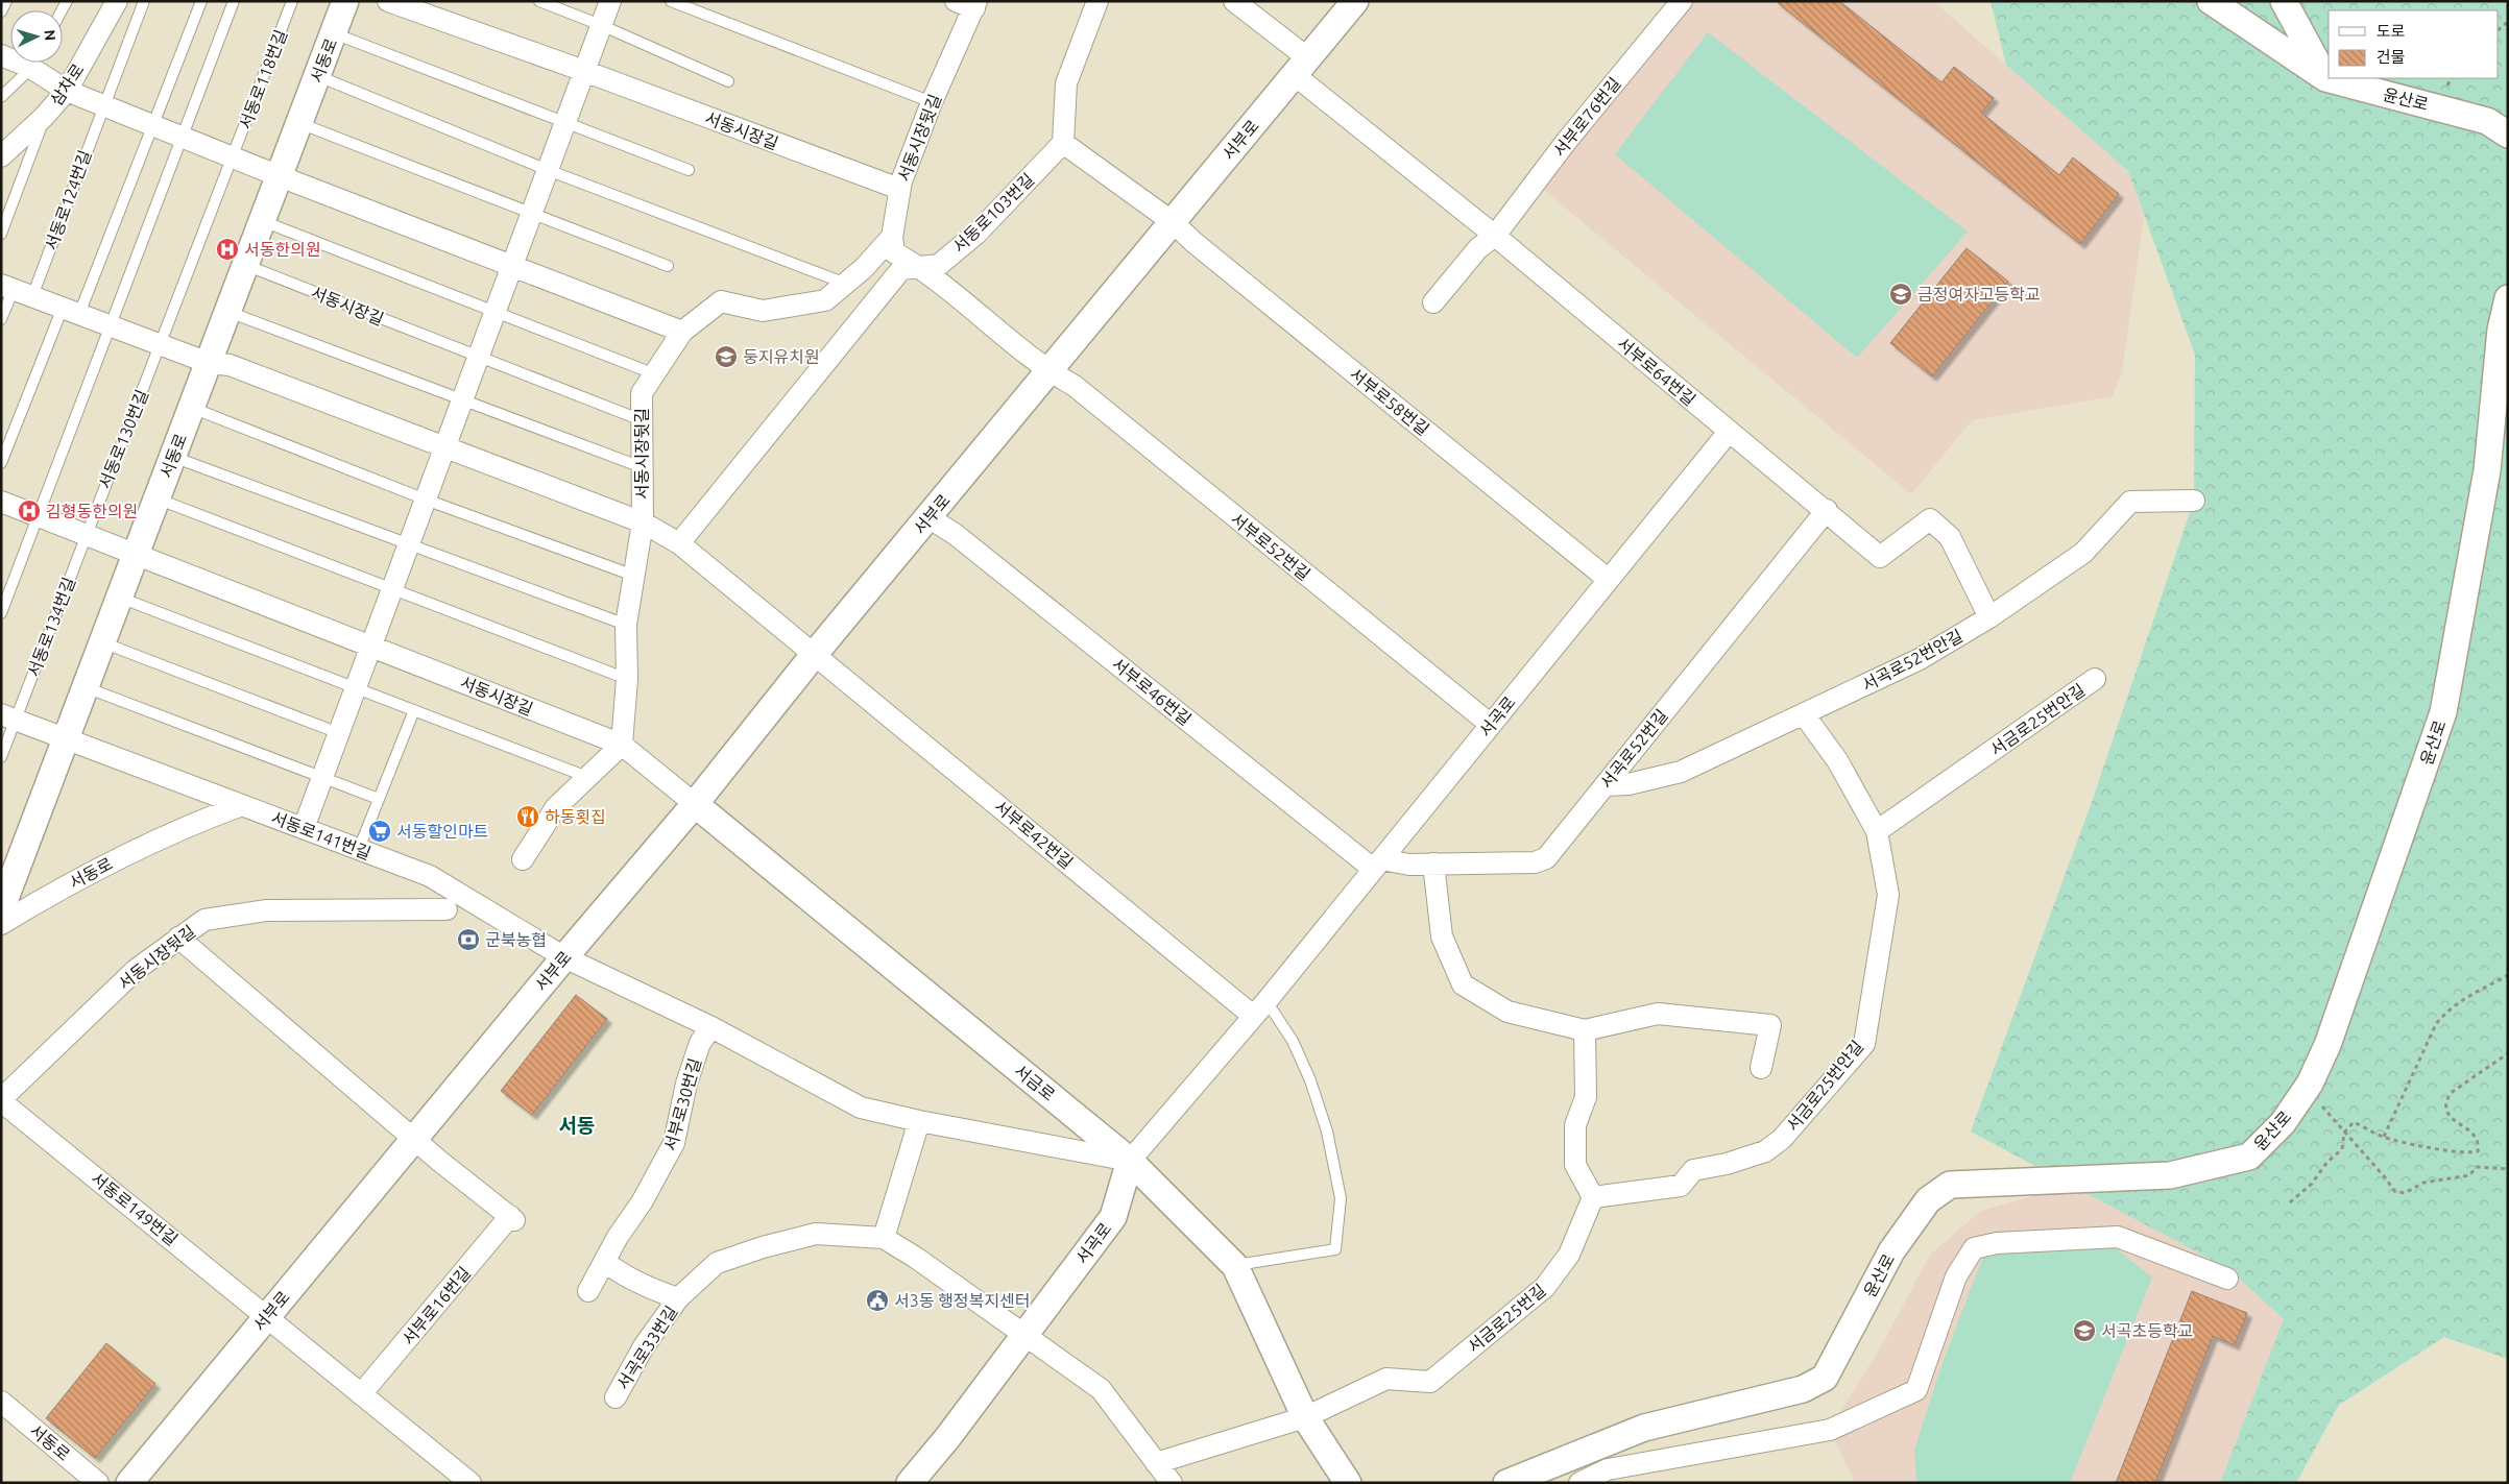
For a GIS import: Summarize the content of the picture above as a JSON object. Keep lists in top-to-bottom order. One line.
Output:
{"streets":{"street":["서동로","삼차로","윤산로","서부로76번길","서동시장길","서동시장뒷길","서부로","서동로103번길","서부로64번길","서부로58번길","서부로52번길","서곡로52번안길","서부로46번길","서곡로","서금로25번안길","서곡로52번길","서부로42번길","서동로141번길","서금로","서부로30번길","서동로149번길","서부로16번길","서금로25번길","서곡로33번길"],"lane":["서동로118번길","서동로124번길","서동로130번길","서동로134번길"]},"crossings":[["서동로","서동시장길"],["서동로","서동로141번길"],["서부로76번길","서부로64번길"],["서동시장길","서동시장뒷길"],["서동시장뒷길","서동로149번길"],["서부로","서부로64번길"],["서부로","서부로58번길"],["서부로","서부로52번길"],["서부로","서부로46번길"],["서부로","서부로42번길"],["서부로","서동로141번길"],["서부로","서금로"],["서부로","서동로149번길"],["서부로","서부로16번길"],["서부로64번길","서곡로52번안길"],["서부로64번길","서곡로"],["서부로64번길","서곡로52번길"],["서부로58번길","서곡로"],["서동로130번길","서동로134번길"],["서부로52번길","서곡로"],["서동로134번길","서동로141번길"],["서곡로52번안길","서금로25번안길"],["서곡로52번안길","서곡로52번길"],["서부로46번길","서곡로"],["서부로46번길","서곡로52번길"],["서곡로","서곡로52번길"],["서곡로","서부로42번길"],["서곡로","서금로"],["서곡로","서곡로33번길"],["서금로25번안길","서금로25번길"],["서금로","서금로25번길"],["서부로30번길","서곡로33번길"]],"districts":["서동"],"places":{"hospital":["서동한의원","김형동한의원"],"school or university":["금정여자고등학교","둥지유치원","서곡초등학교"],"restaurant":["하동횟집"],"supermarket":["서동할인마트"],"bank":["군북농협"],"public building":["서3동 행정복지센터"]},"legend":["도로","건물"],"north":"right"}
